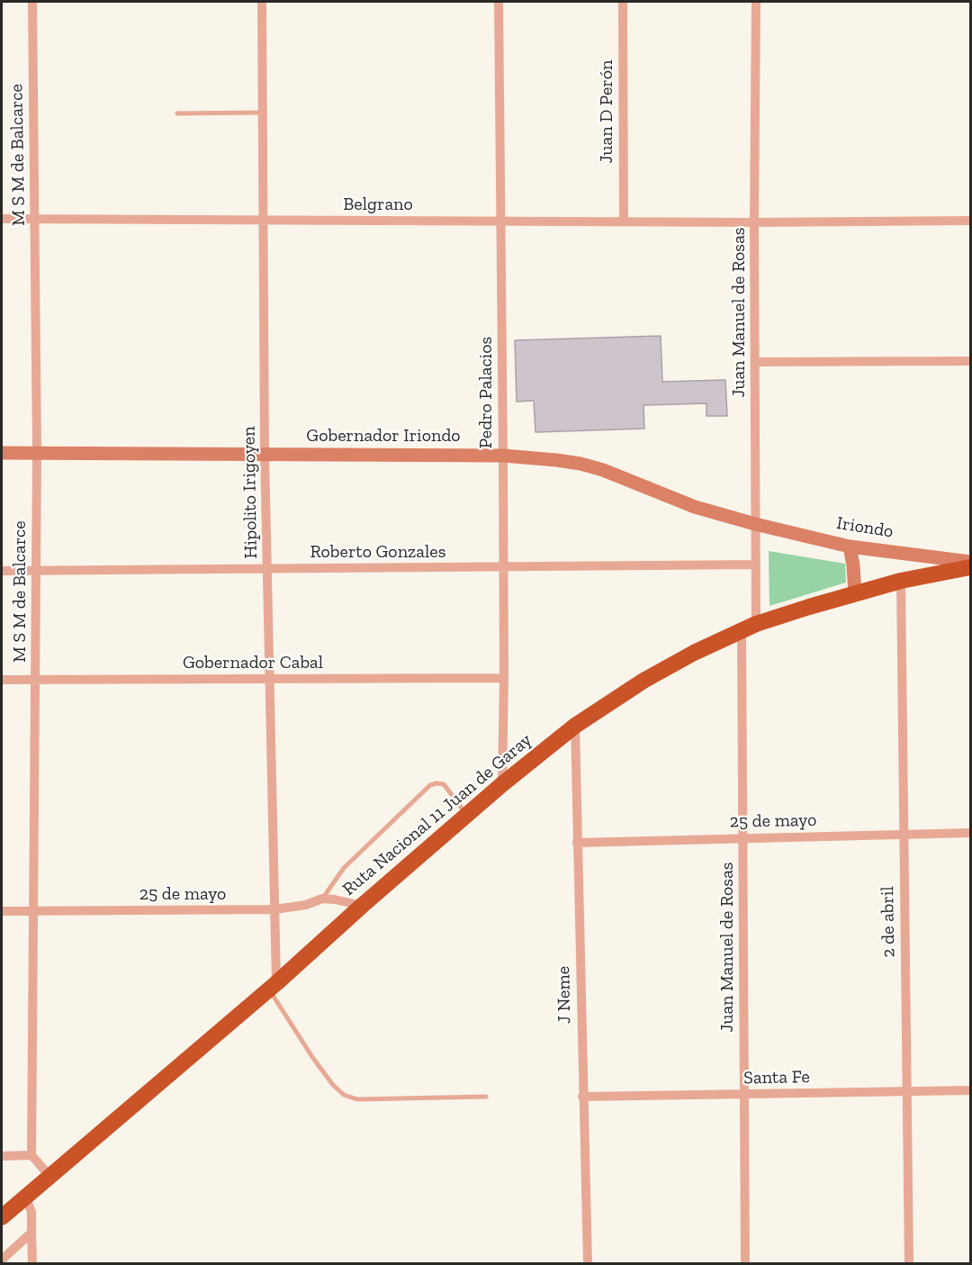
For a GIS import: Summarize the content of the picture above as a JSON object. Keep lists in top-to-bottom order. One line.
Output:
{"streets":{"highway":["Ruta Nacional 11 Juan de Garay"],"main road":["Gobernador Iriondo","Iriondo"],"street":["Juan D Perón","M S M de Balcarce","Belgrano","Juan Manuel de Rosas","Pedro Palacios","Hipolito Irigoyen","Roberto Gonzales","Gobernador Cabal","25 de mayo","2 de abril","J Neme","Santa Fe"]},"crossings":[["Juan D Perón","Belgrano"],["M S M de Balcarce","Belgrano"],["M S M de Balcarce","Gobernador Iriondo"],["M S M de Balcarce","Roberto Gonzales"],["M S M de Balcarce","Gobernador Cabal"],["M S M de Balcarce","25 de mayo"],["Belgrano","Juan Manuel de Rosas"],["Belgrano","Pedro Palacios"],["Belgrano","Hipolito Irigoyen"],["Juan Manuel de Rosas","Gobernador Iriondo"],["Juan Manuel de Rosas","Iriondo"],["Juan Manuel de Rosas","Roberto Gonzales"],["Juan Manuel de Rosas","Ruta Nacional 11 Juan de Garay"],["Juan Manuel de Rosas","25 de mayo"],["Juan Manuel de Rosas","Santa Fe"],["Pedro Palacios","Gobernador Iriondo"],["Pedro Palacios","Roberto Gonzales"],["Pedro Palacios","Gobernador Cabal"],["Pedro Palacios","Ruta Nacional 11 Juan de Garay"],["Gobernador Iriondo","Hipolito Irigoyen"],["Gobernador Iriondo","Iriondo"],["Hipolito Irigoyen","Roberto Gonzales"],["Hipolito Irigoyen","Gobernador Cabal"],["Hipolito Irigoyen","Ruta Nacional 11 Juan de Garay"],["Hipolito Irigoyen","25 de mayo"],["Ruta Nacional 11 Juan de Garay","25 de mayo"],["Ruta Nacional 11 Juan de Garay","2 de abril"],["Ruta Nacional 11 Juan de Garay","J Neme"],["25 de mayo","2 de abril"],["25 de mayo","J Neme"],["2 de abril","Santa Fe"],["J Neme","Santa Fe"]]}
